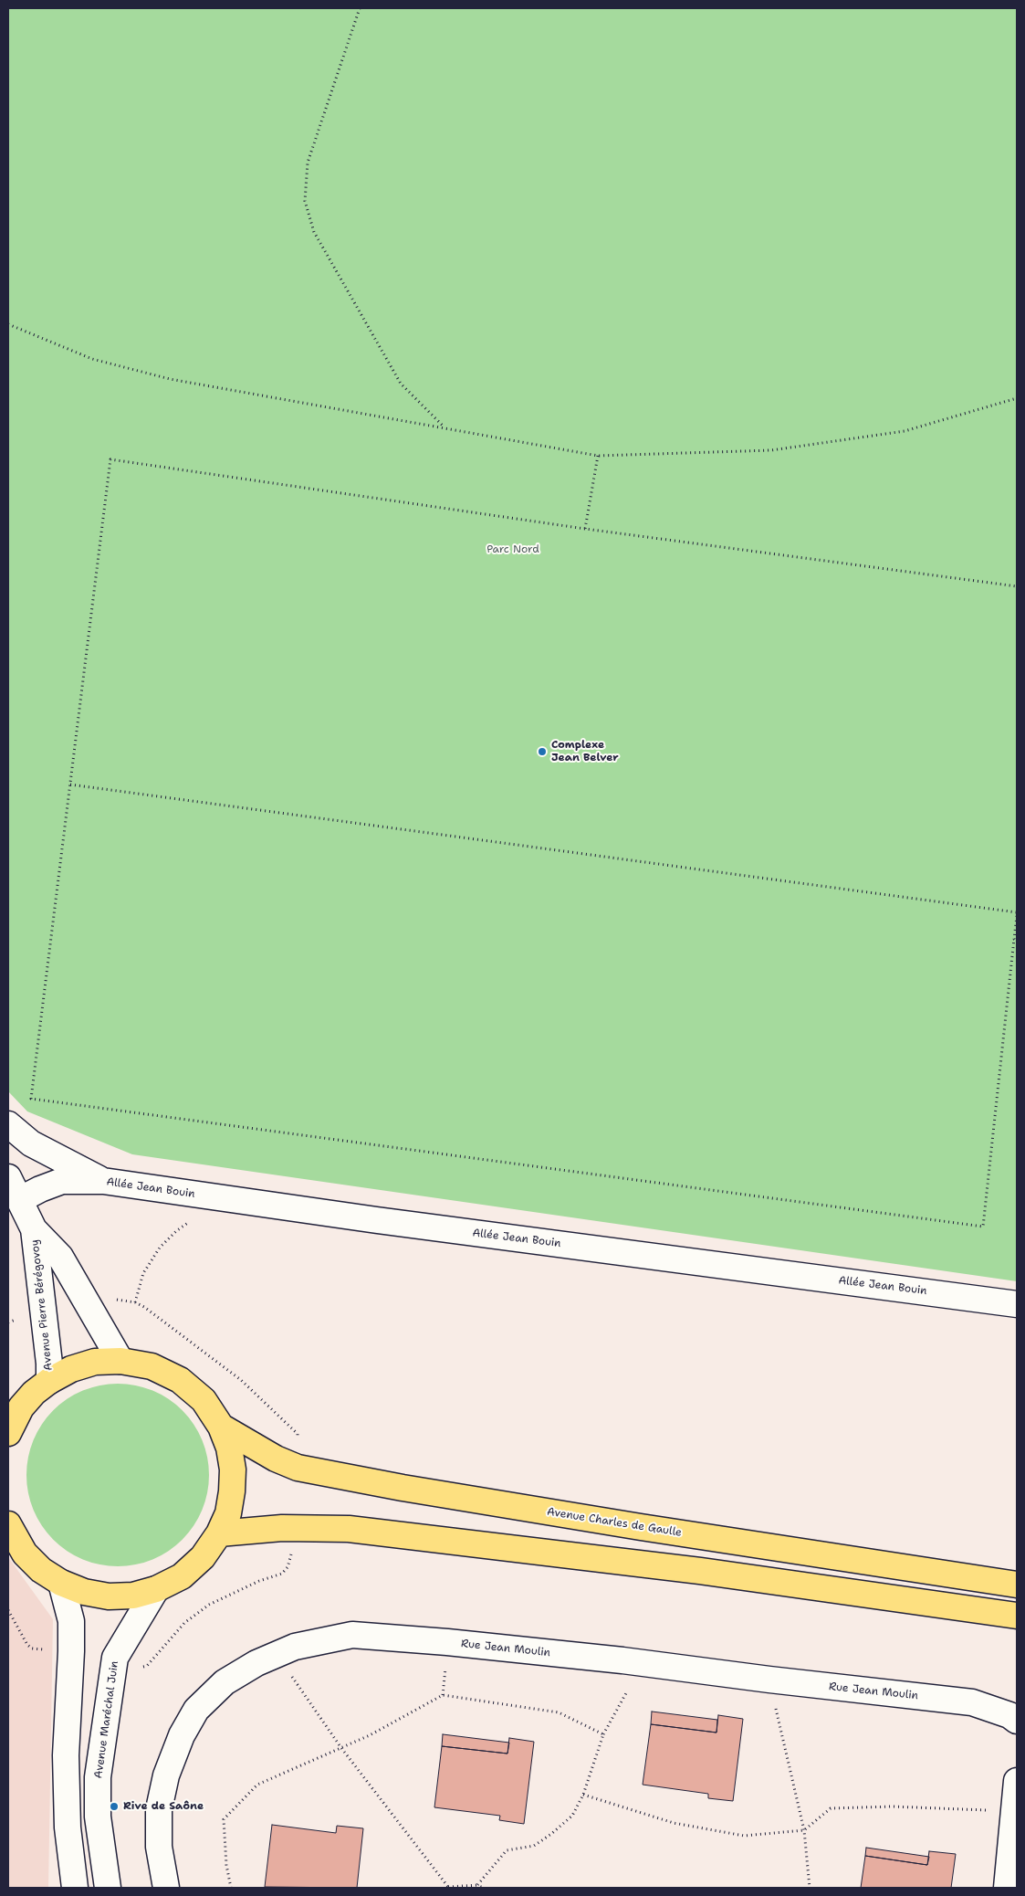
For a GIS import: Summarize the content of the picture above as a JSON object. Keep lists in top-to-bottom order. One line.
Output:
{"streets":{"main road":["Avenue Charles de Gaulle"],"street":["Allée Jean Bouin","Avenue Pierre Bérégovoy","Rue Jean Moulin","Avenue Maréchal Juin"]},"crossings":[["Allée Jean Bouin","Avenue Pierre Bérégovoy"]],"parks":["Parc Nord"],"places":["Complexe Jean Belver","Rive de Saône"]}
